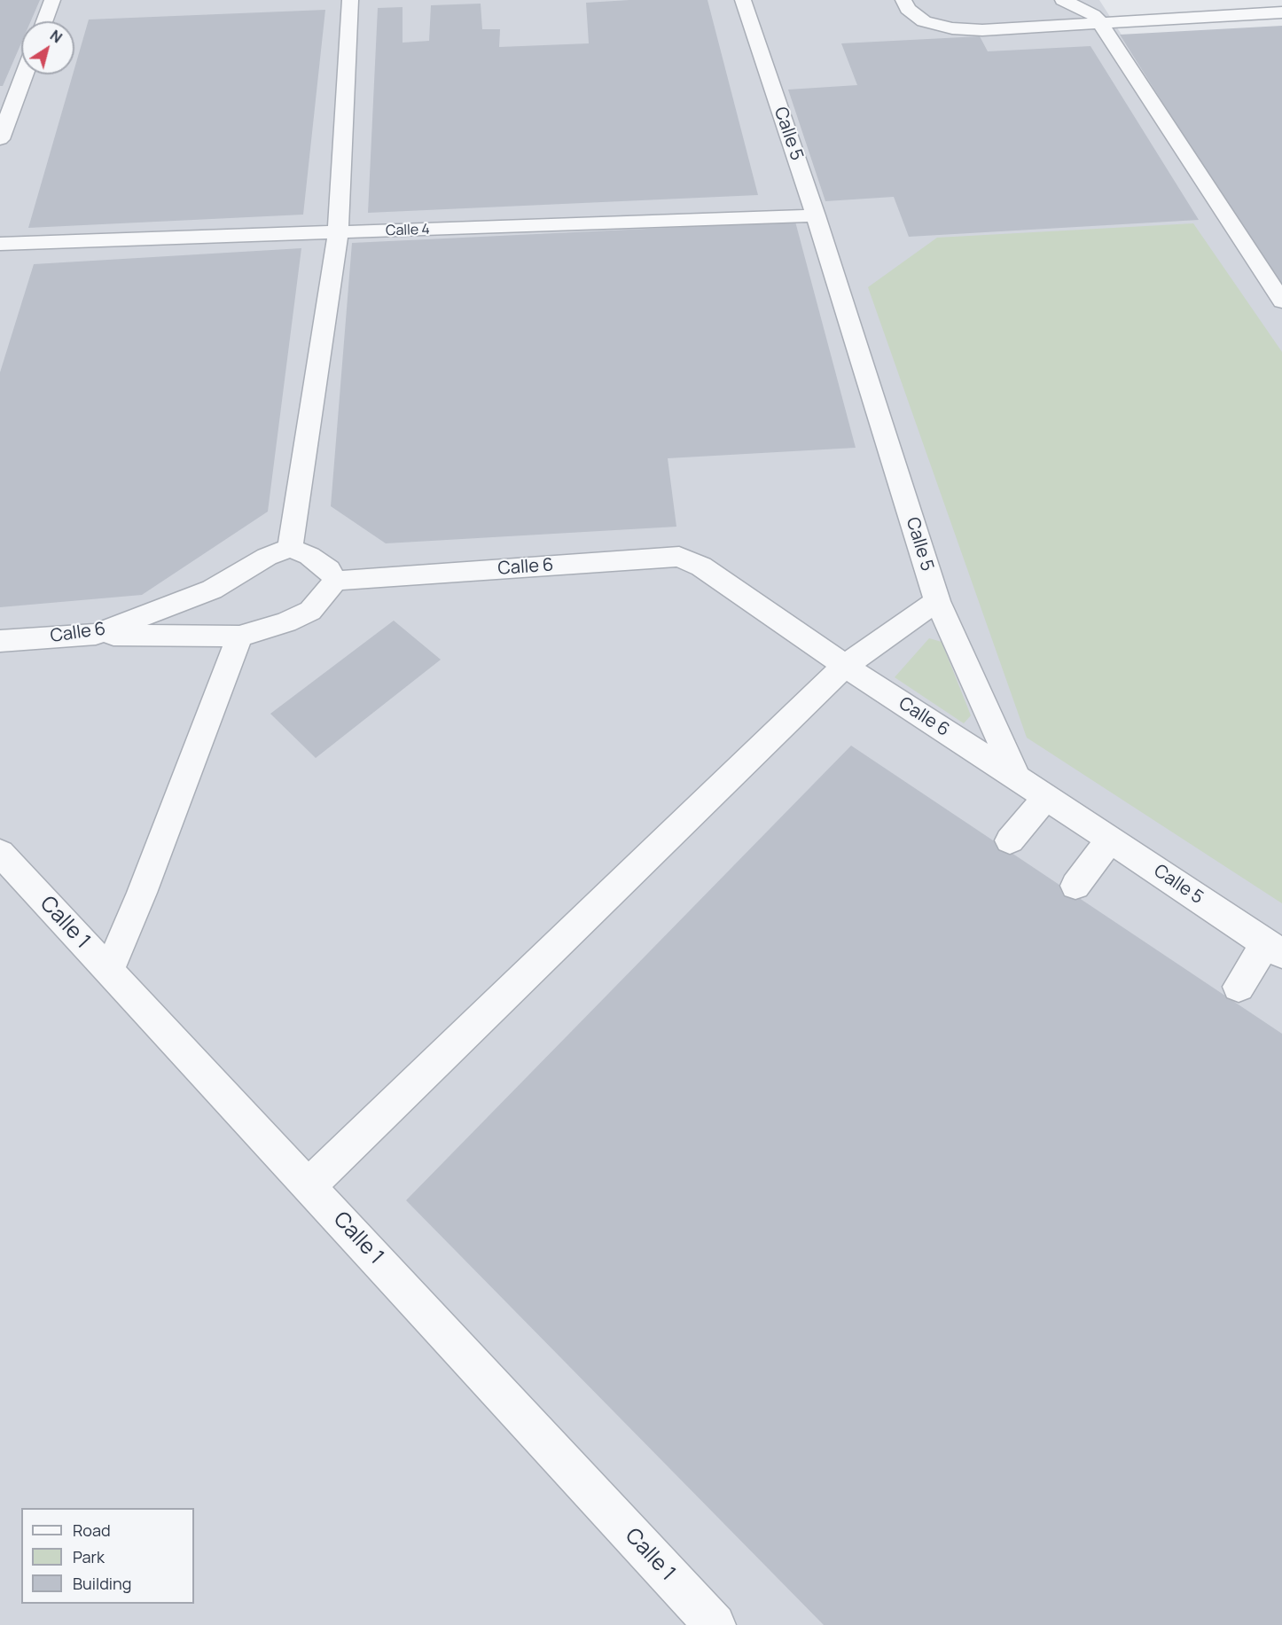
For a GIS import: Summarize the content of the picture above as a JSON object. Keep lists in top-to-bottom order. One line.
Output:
{"streets":{"lane":["Calle 5","Calle 4","Calle 6","Calle 1"]},"crossings":[["Calle 5","Calle 4"],["Calle 5","Calle 6"]],"legend":["Road","Park","Building"],"north":"top right"}
